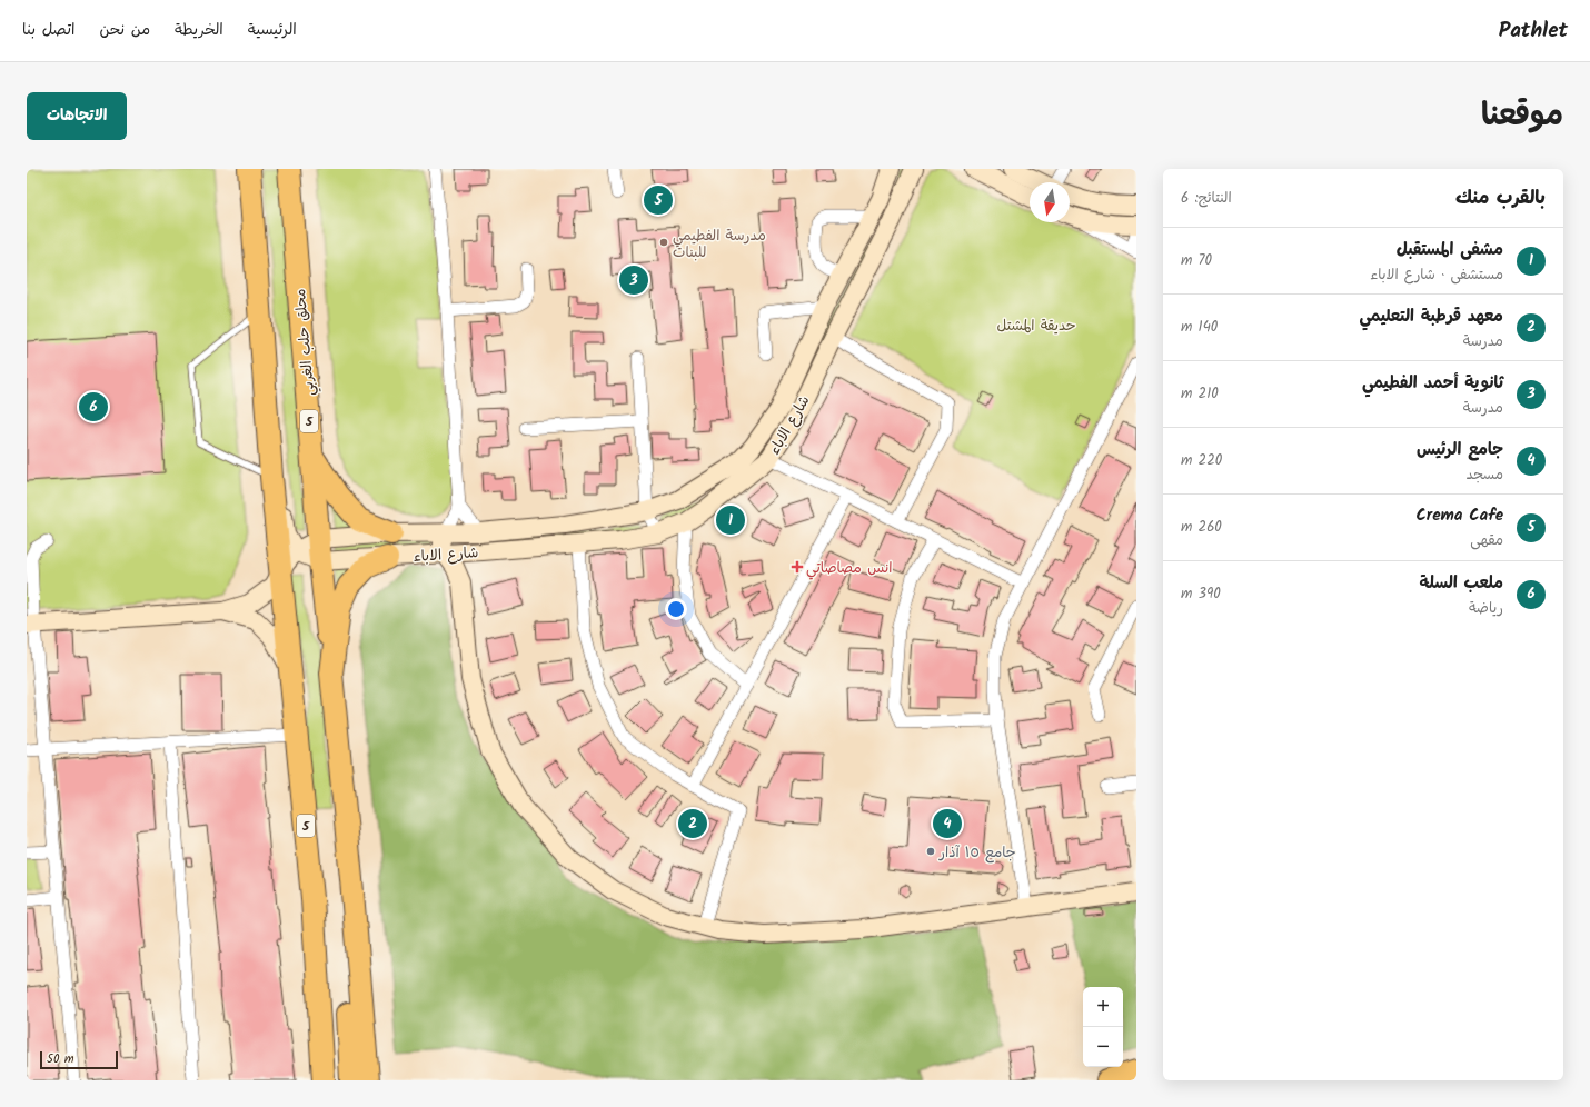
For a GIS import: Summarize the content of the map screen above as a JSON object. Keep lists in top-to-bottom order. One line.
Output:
{"streets":{"highway":["محلق حلب الغربي","5"],"main road":["شارع الاباء"]},"crossings":[["محلق حلب الغربي","5"],["محلق حلب الغربي","شارع الاباء"]],"parks":["حديقة المشتل"],"places":{"other":["مدرسة الفطيمي للبنات","جامع ١٥ آذار"],"health":["انس مصاصاتي"]},"scale_bar":"50 m","north":"bottom","page":{"header":"Pathlet","nav":["الرئيسية","الخريطة","من نحن","اتصل بنا"],"title":"موقعنا","buttons":"الاتجاهات","heading":["بالقرب منك","النتائج: 6"],"pins":["5","3","6","1","2","4"],"list":[{"mark":"1","name":"مشفى المستقبل","note":"مستشفى · شارع الاباء","value":"70 m"},{"mark":"2","name":"معهد قرطبة التعليمي","note":"مدرسة","value":"140 m"},{"mark":"3","name":"ثانوية أحمد الفطيمي","note":"مدرسة","value":"210 m"},{"mark":"4","name":"جامع الرئيس","note":"مسجد","value":"220 m"},{"mark":"5","name":"Crema Cafe","note":"مقهى","value":"260 m"},{"mark":"6","name":"ملعب السلة","note":"رياضة","value":"390 m"}],"map_buttons":["+","−"],"scale":"50 m"}}
